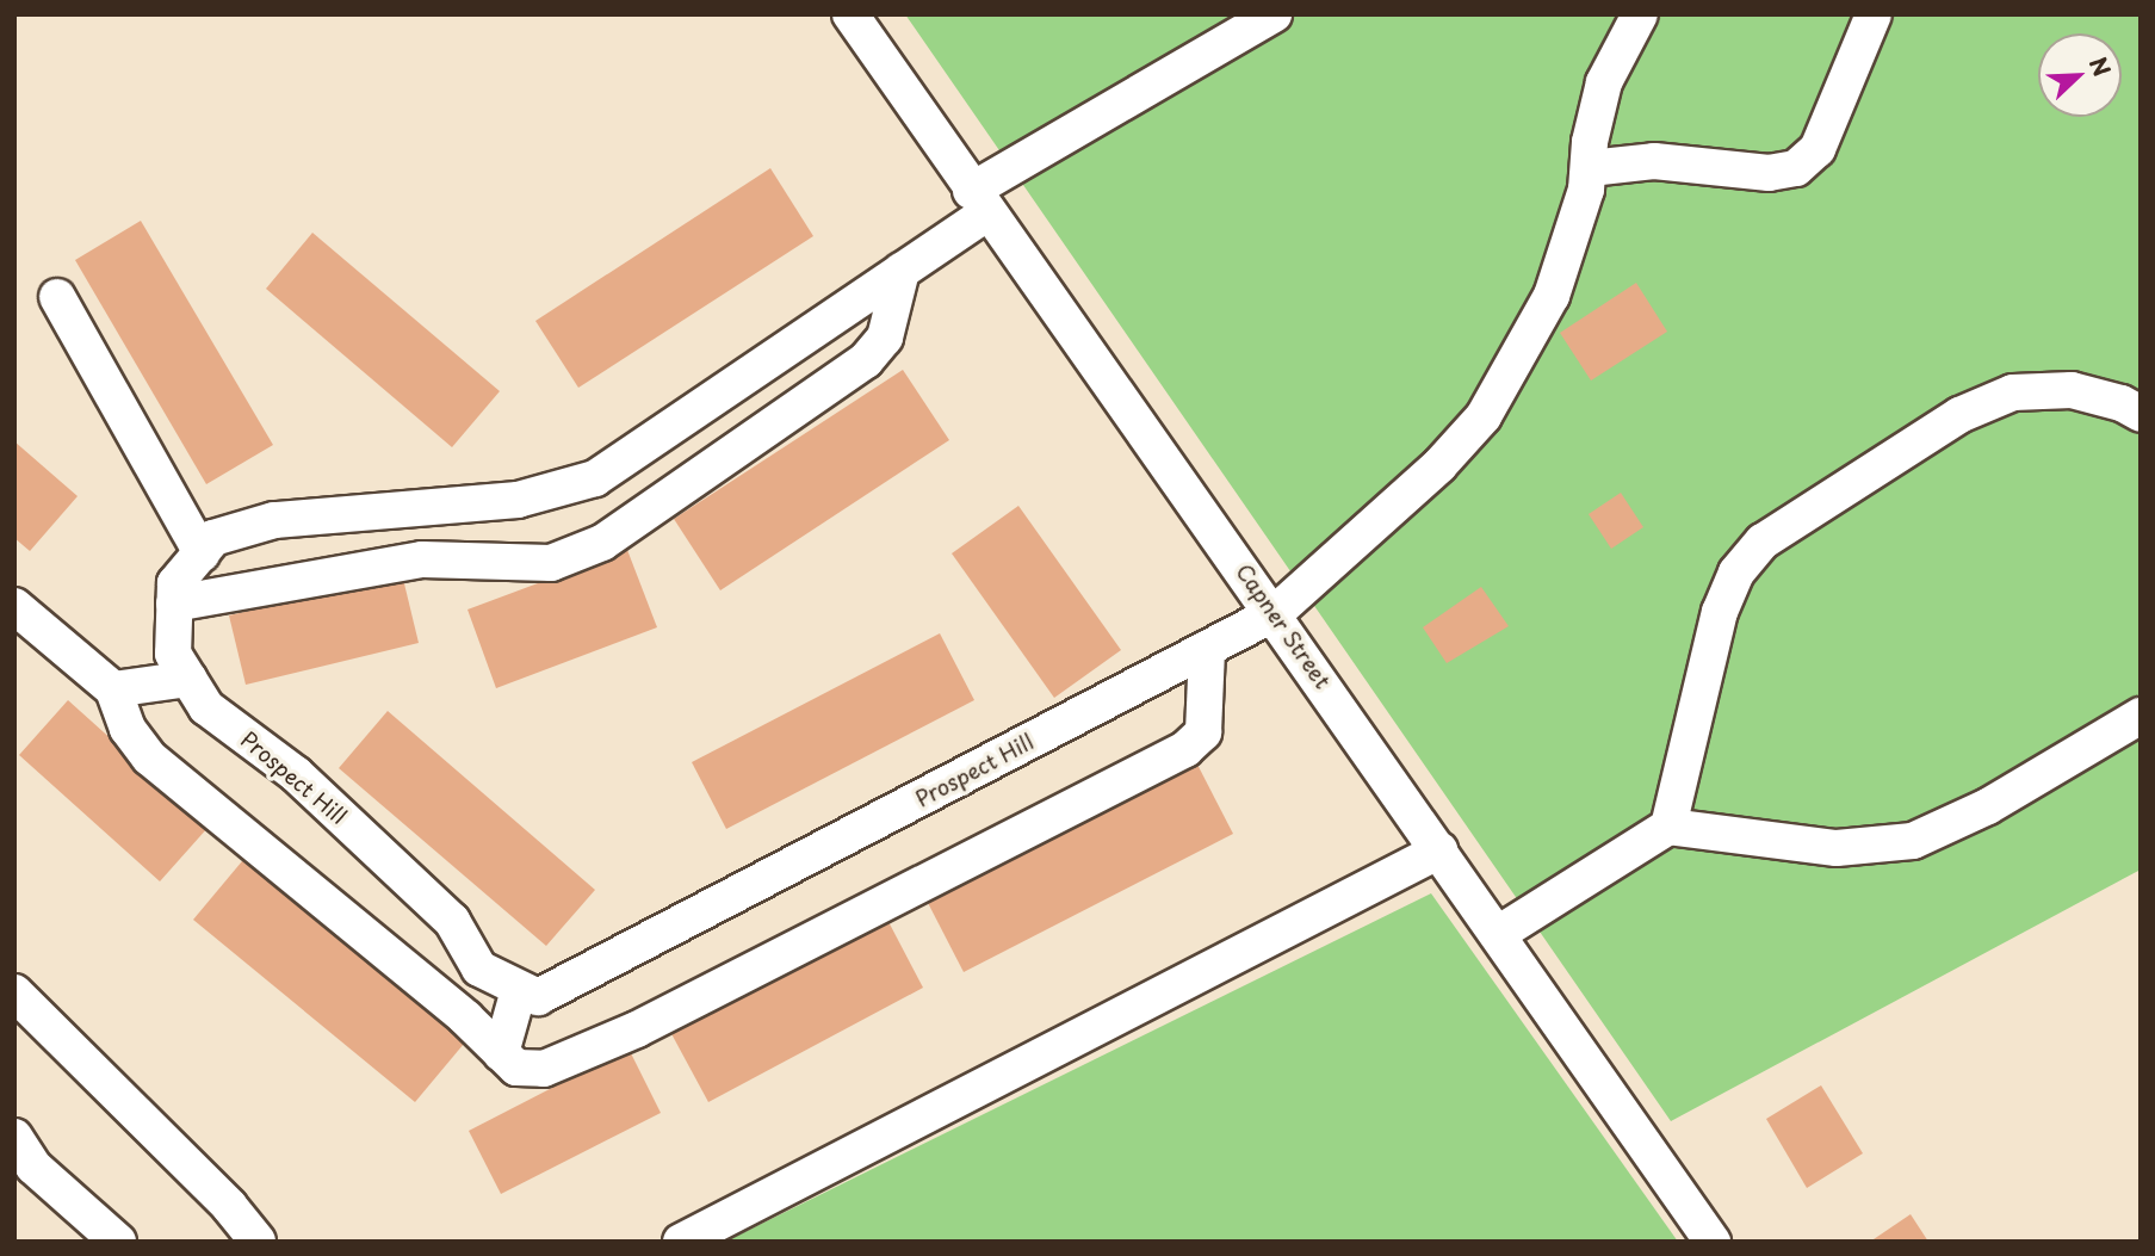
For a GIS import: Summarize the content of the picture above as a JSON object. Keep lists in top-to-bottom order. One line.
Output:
{"streets":{"street":["Capner Street","Prospect Hill"]},"crossings":[["Capner Street","Prospect Hill"]],"north":"top right"}
